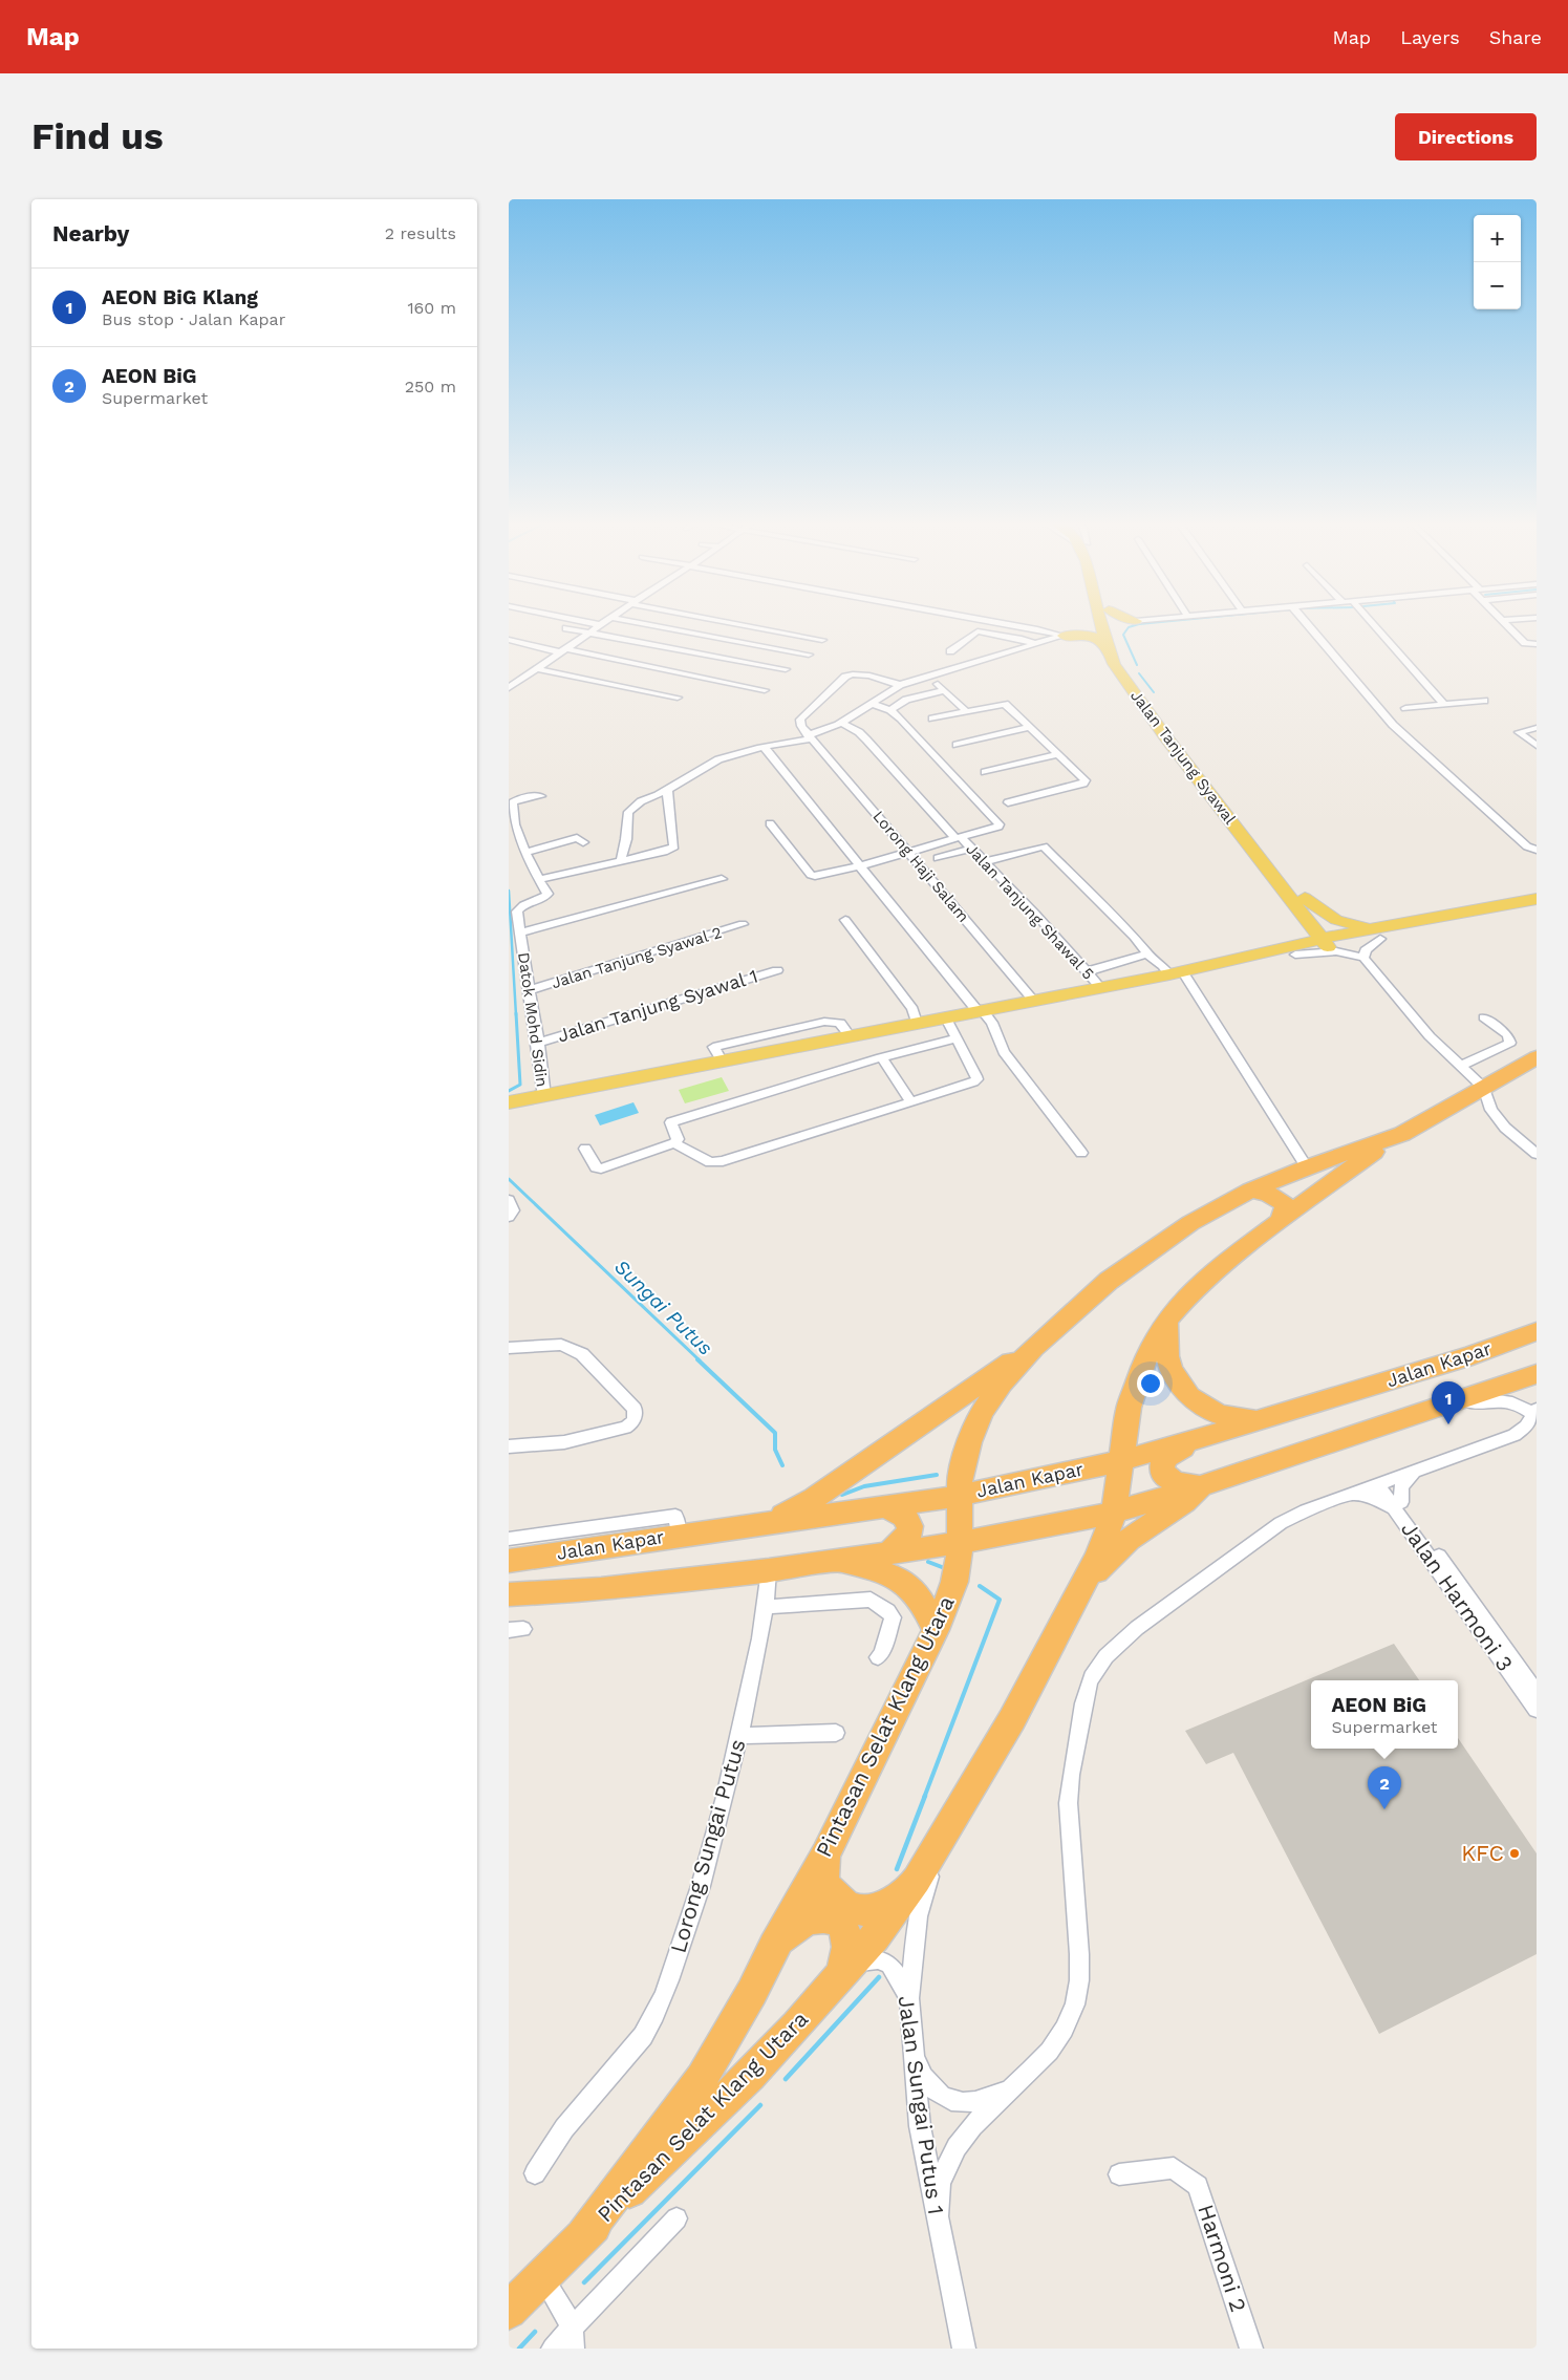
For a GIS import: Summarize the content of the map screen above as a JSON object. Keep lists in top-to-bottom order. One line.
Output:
{"streets":{"highway":["Jalan Kapar","Pintasan Selat Klang Utara"],"main road":["Jalan Tanjung Syawal"],"street":["Lorong Haji Salam","Jalan Tanjung Shawal 5","Jalan Tanjung Syawal 2","Jalan Tanjung Syawal 1","Datok Mohd Sidin","Jalan Harmoni 3","Lorong Sungai Putus","Jalan Sungai Putus 1","Harmoni 2"]},"crossings":[["Jalan Tanjung Syawal 2","Datok Mohd Sidin"],["Jalan Tanjung Syawal 1","Datok Mohd Sidin"],["Jalan Kapar","Pintasan Selat Klang Utara"],["Jalan Kapar","Lorong Sungai Putus"],["Pintasan Selat Klang Utara","Jalan Sungai Putus 1"]],"water":["Sungai Putus"],"places":["KFC"],"page":{"header":"Map","nav":["Map","Layers","Share"],"buttons":"Directions","title":"Find us","heading":["Nearby","2 results"],"map_buttons":["+","−"],"list":[{"mark":"1","name":"AEON BiG Klang","note":"Bus stop · Jalan Kapar","value":"160 m"},{"mark":"2","name":"AEON BiG","note":"Supermarket","value":"250 m"}],"pins":["1","2"],"popup":["AEON BiG","Supermarket"]}}
